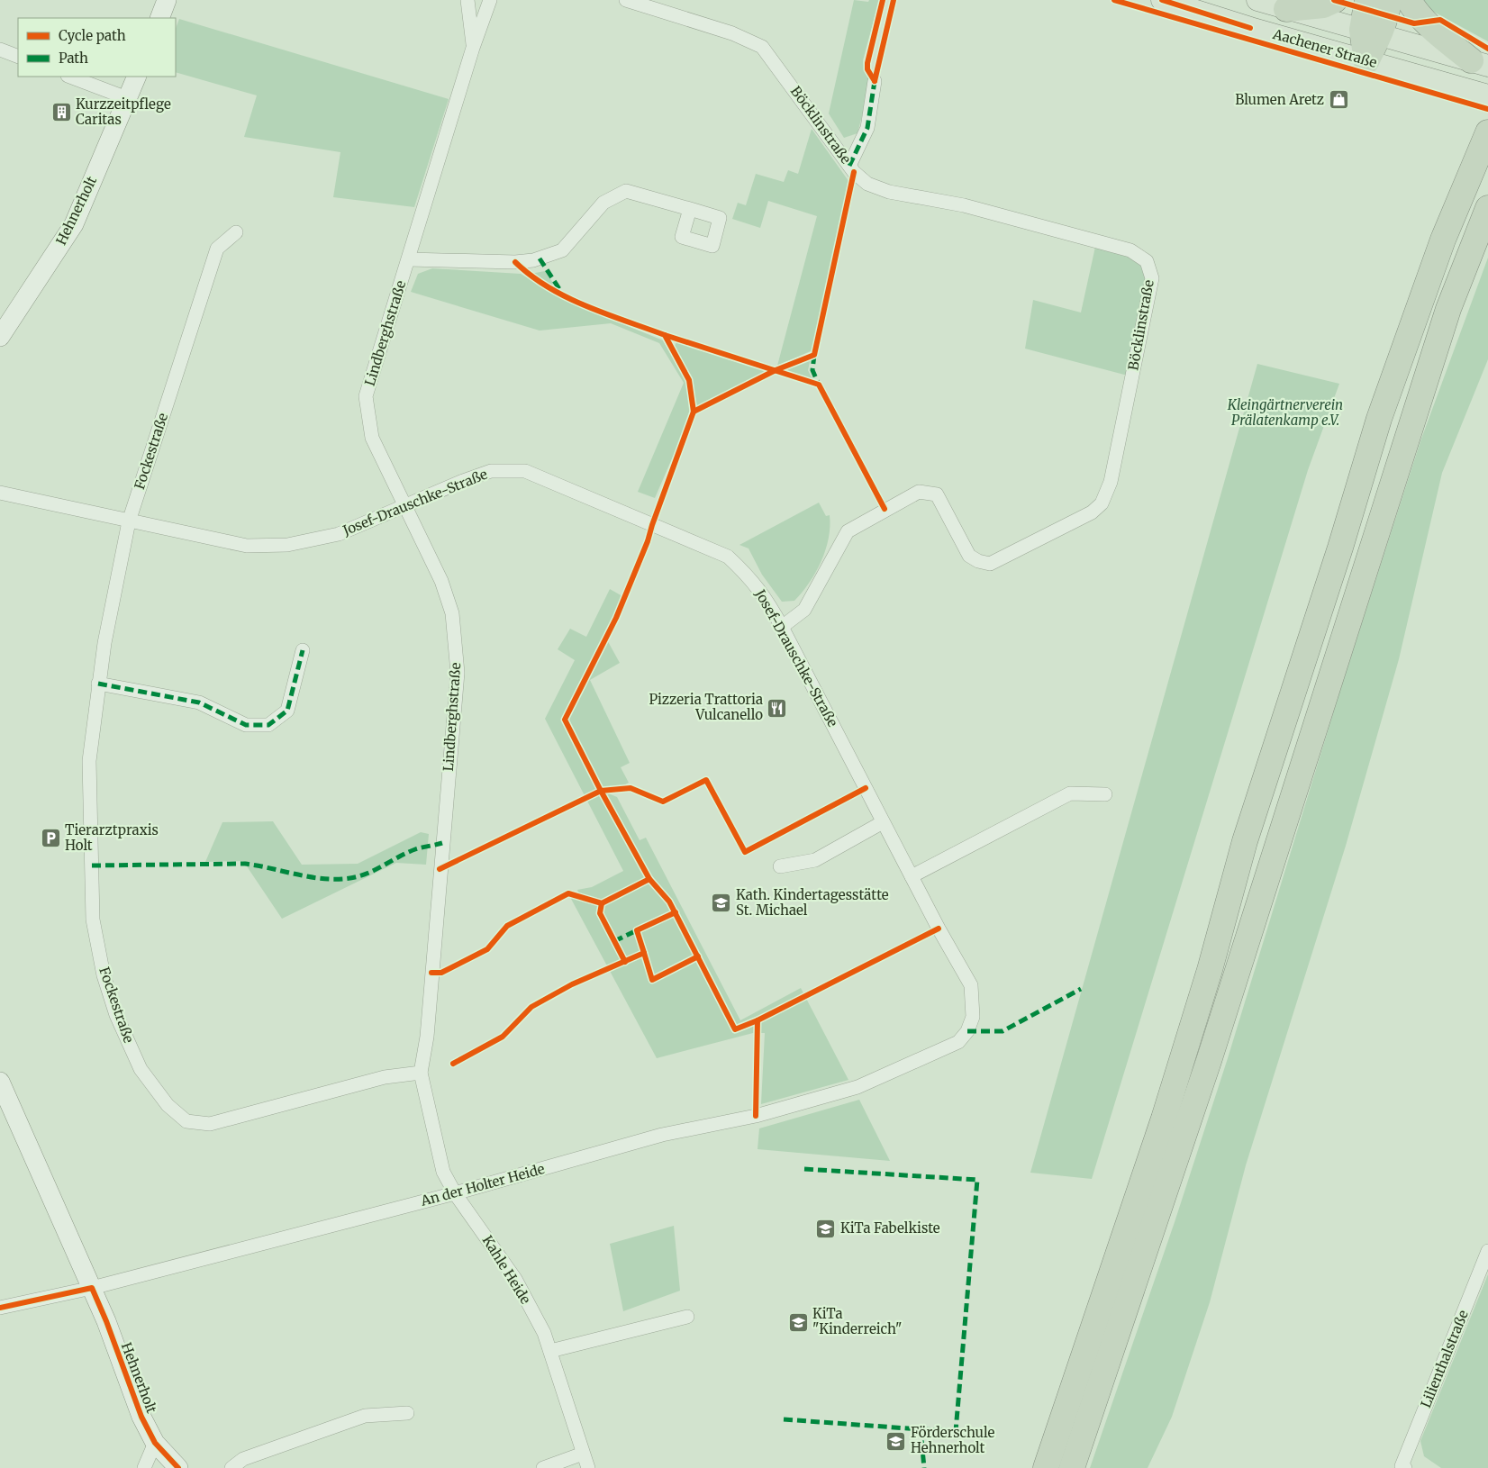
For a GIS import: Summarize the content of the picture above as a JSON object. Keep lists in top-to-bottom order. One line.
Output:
{"streets":{"main road":["Aachener Straße"],"street":["Böcklinstraße","Hehnerholt","Lindberghstraße","Fockestraße","Josef-Drauschke-Straße","An der Holter Heide","Kahle Heide","Lilienthalstraße"]},"crossings":[["Böcklinstraße","Josef-Drauschke-Straße"],["Hehnerholt","An der Holter Heide"],["Lindberghstraße","Fockestraße"],["Lindberghstraße","Josef-Drauschke-Straße"],["Lindberghstraße","An der Holter Heide"],["Lindberghstraße","Kahle Heide"],["Fockestraße","Josef-Drauschke-Straße"],["Josef-Drauschke-Straße","An der Holter Heide"],["An der Holter Heide","Kahle Heide"]],"parks":["Kleingärtnerverein Prälatenkamp e.V."],"places":{"shop":["Blumen Aretz"],"building":["Kurzzeitpflege Caritas"],"restaurant":["Pizzeria Trattoria Vulcanello"],"parking":["Tierarztpraxis Holt"],"school or university":["Kath. Kindertagesstätte St. Michael","KiTa Fabelkiste","KiTa \"Kinderreich\"","Förderschule Hehnerholt"]},"legend":["Cycle path","Path"]}
